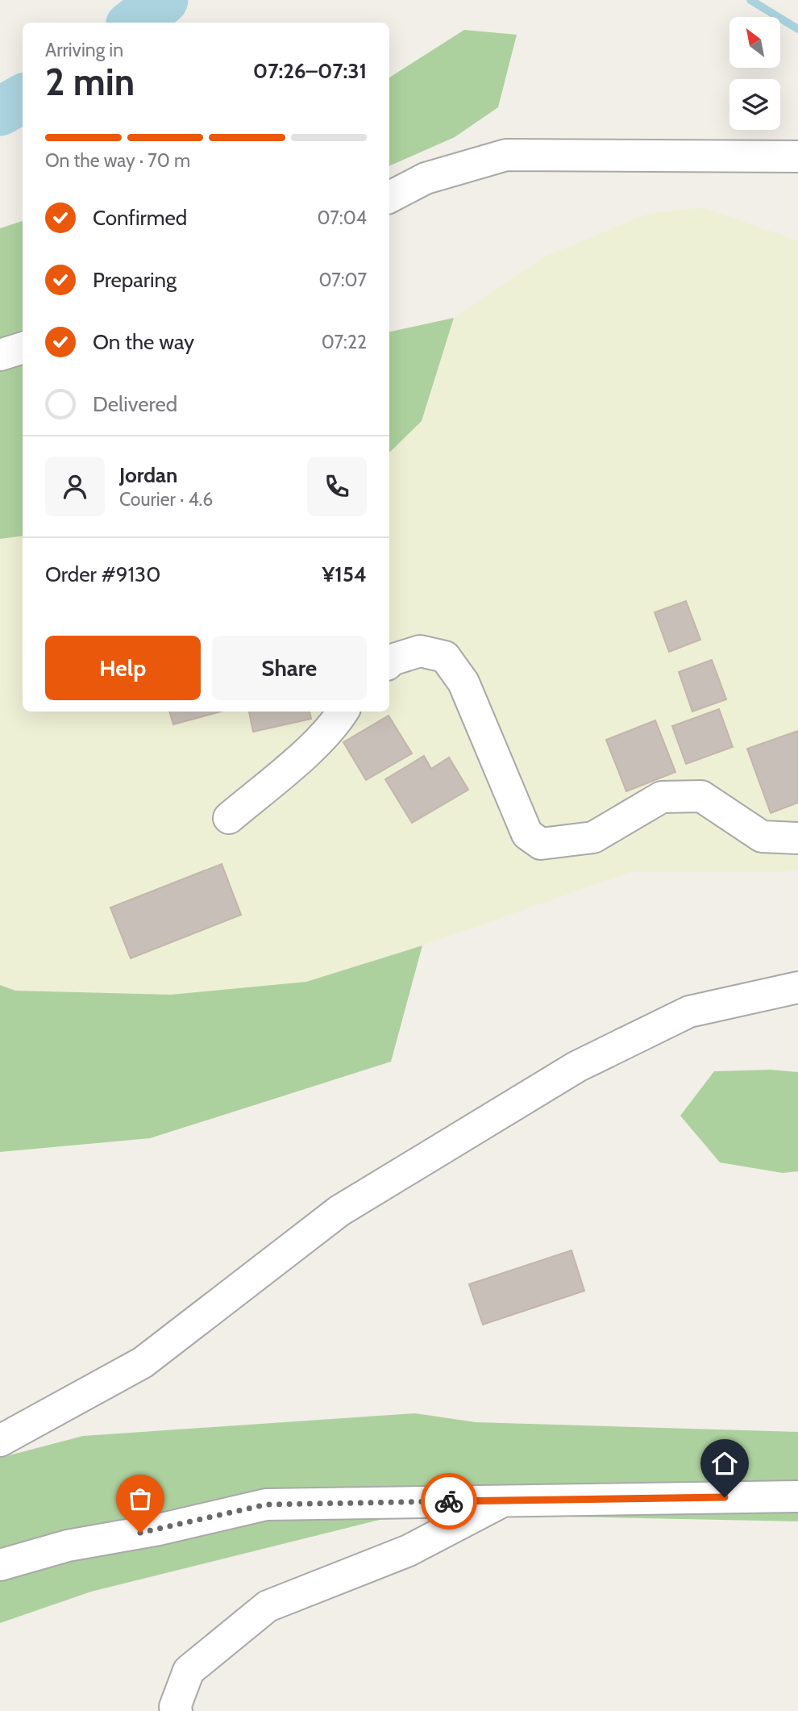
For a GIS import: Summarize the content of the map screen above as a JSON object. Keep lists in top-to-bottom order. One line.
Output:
{"north":"top left","page":{"heading":["2 min","Arriving in","07:26–07:31"],"panel":["Jordan","Courier · 4.6","Order #9130","¥154"],"bar":"On the way · 70 m","list":[["Confirmed","07:04"],["Preparing","07:07"],["On the way","07:22"],"Delivered"],"buttons":["Help","Share"]}}
